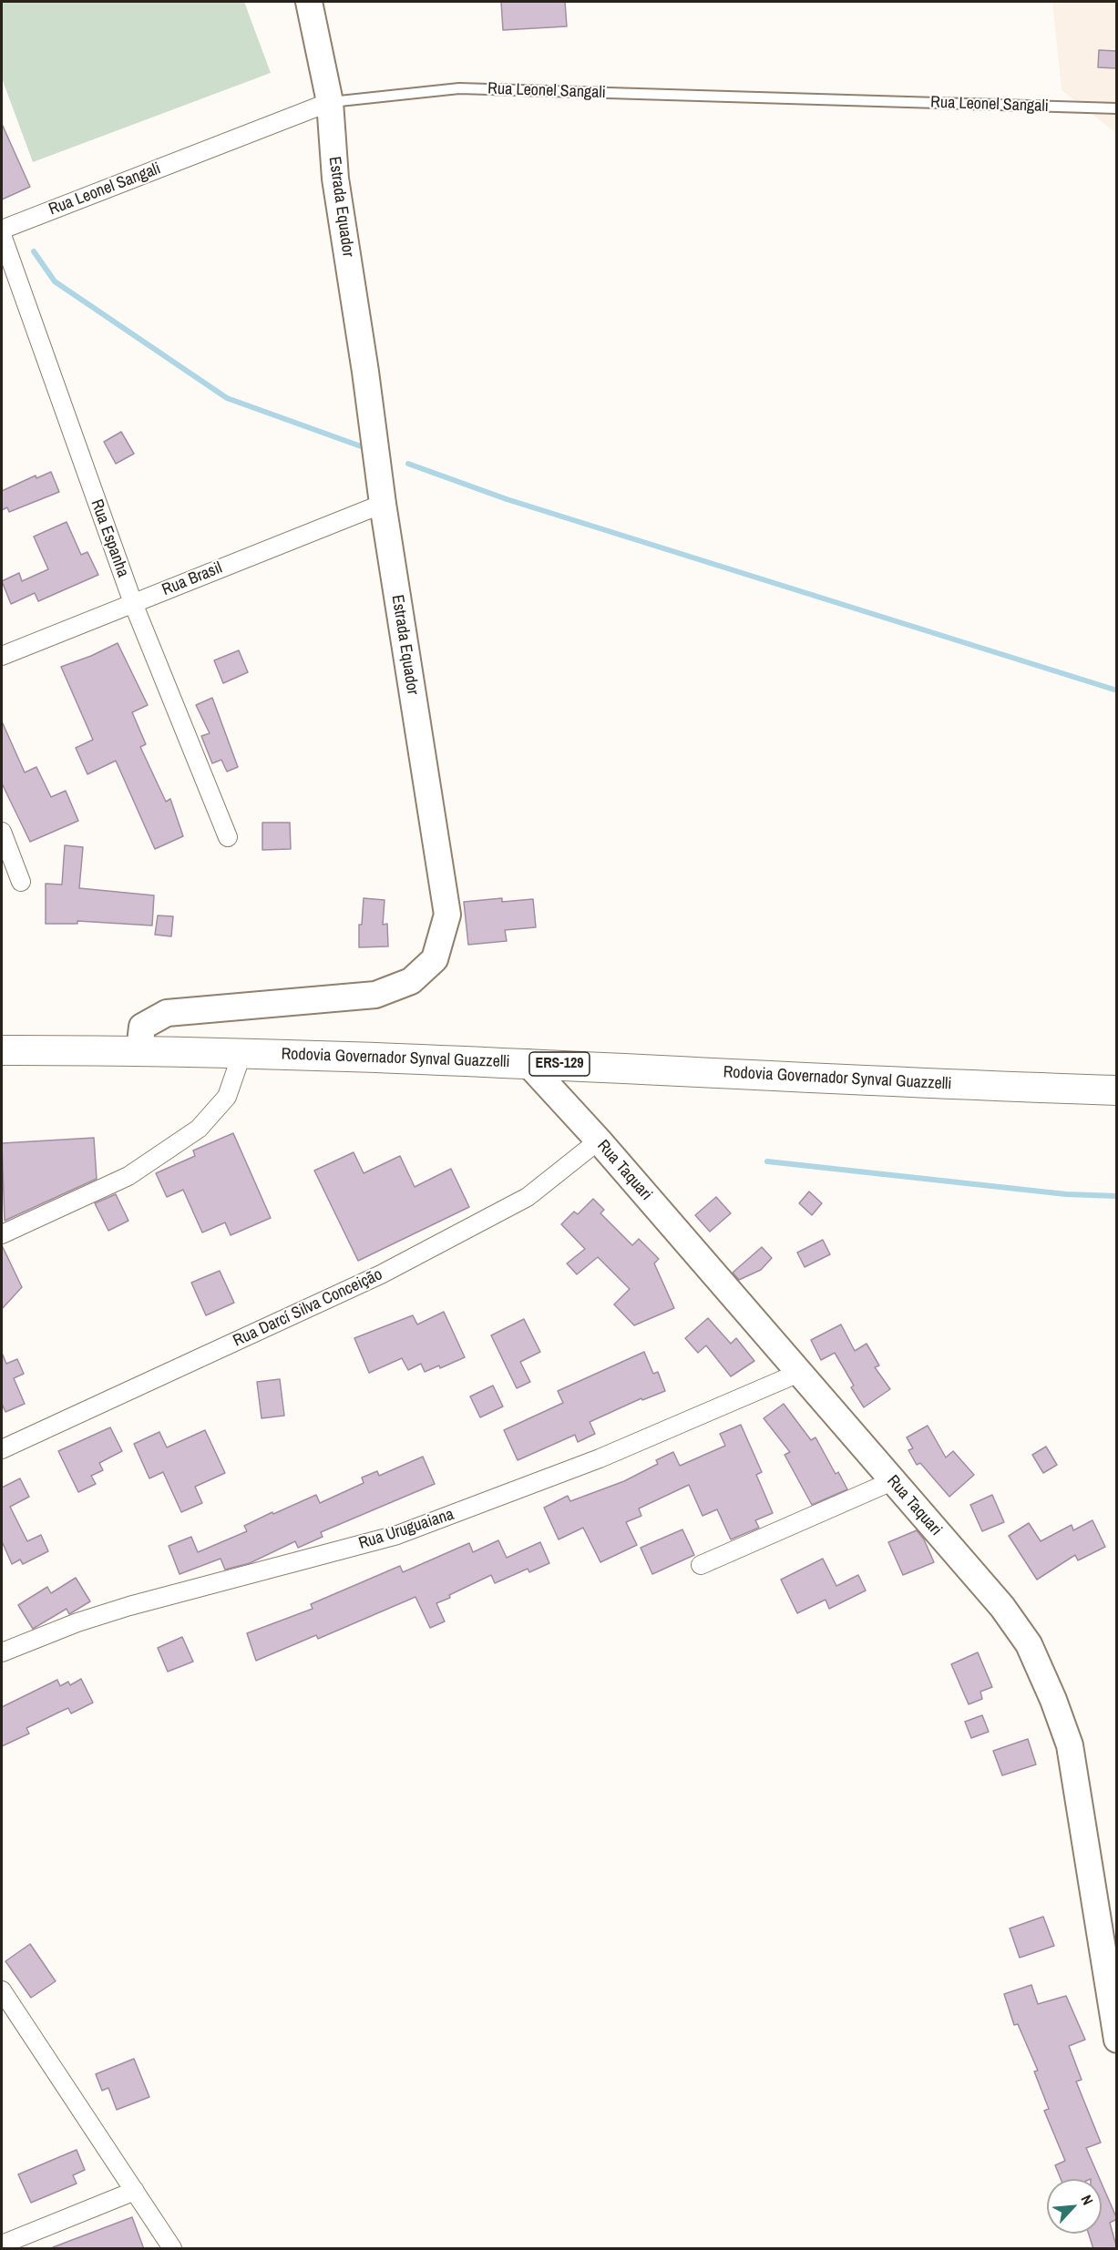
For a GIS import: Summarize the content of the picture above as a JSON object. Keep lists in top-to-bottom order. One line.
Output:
{"streets":{"main road":["Rodovia Governador Synval Guazzelli","ERS-129"],"street":["Rua Leonel Sangali","Estrada Equador","Rua Espanha","Rua Brasil","Rua Taquari","Rua Darcí Silva Conceição","Rua Uruguaiana"]},"crossings":[["Rua Leonel Sangali","Estrada Equador"],["Estrada Equador","Rua Brasil"],["Estrada Equador","Rodovia Governador Synval Guazzelli"],["Rua Espanha","Rua Brasil"],["Rodovia Governador Synval Guazzelli","Rua Taquari"],["Rua Taquari","Rua Darcí Silva Conceição"],["Rua Taquari","Rua Uruguaiana"]],"north":"top right"}
